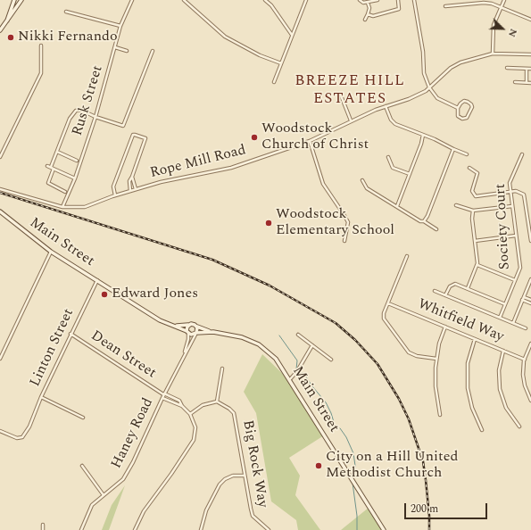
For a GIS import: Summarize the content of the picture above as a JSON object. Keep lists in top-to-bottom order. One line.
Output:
{"streets":{"main road":["Main Street"],"street":["Rusk Street","Rope Mill Road","Society Court","Whitfield Way","Linton Street","Dean Street","Haney Road","Big Rock Way"]},"crossings":[["Rusk Street","Rope Mill Road"],["Main Street","Linton Street"],["Main Street","Haney Road"],["Linton Street","Dean Street"],["Dean Street","Haney Road"]],"districts":["BREEZE HILL ESTATES"],"places":["Nikki Fernando","Woodstock Church of Christ","Woodstock Elementary School","Edward Jones","City on a Hill United Methodist Church"],"scale_bar":"200 m","north":"bottom right"}
